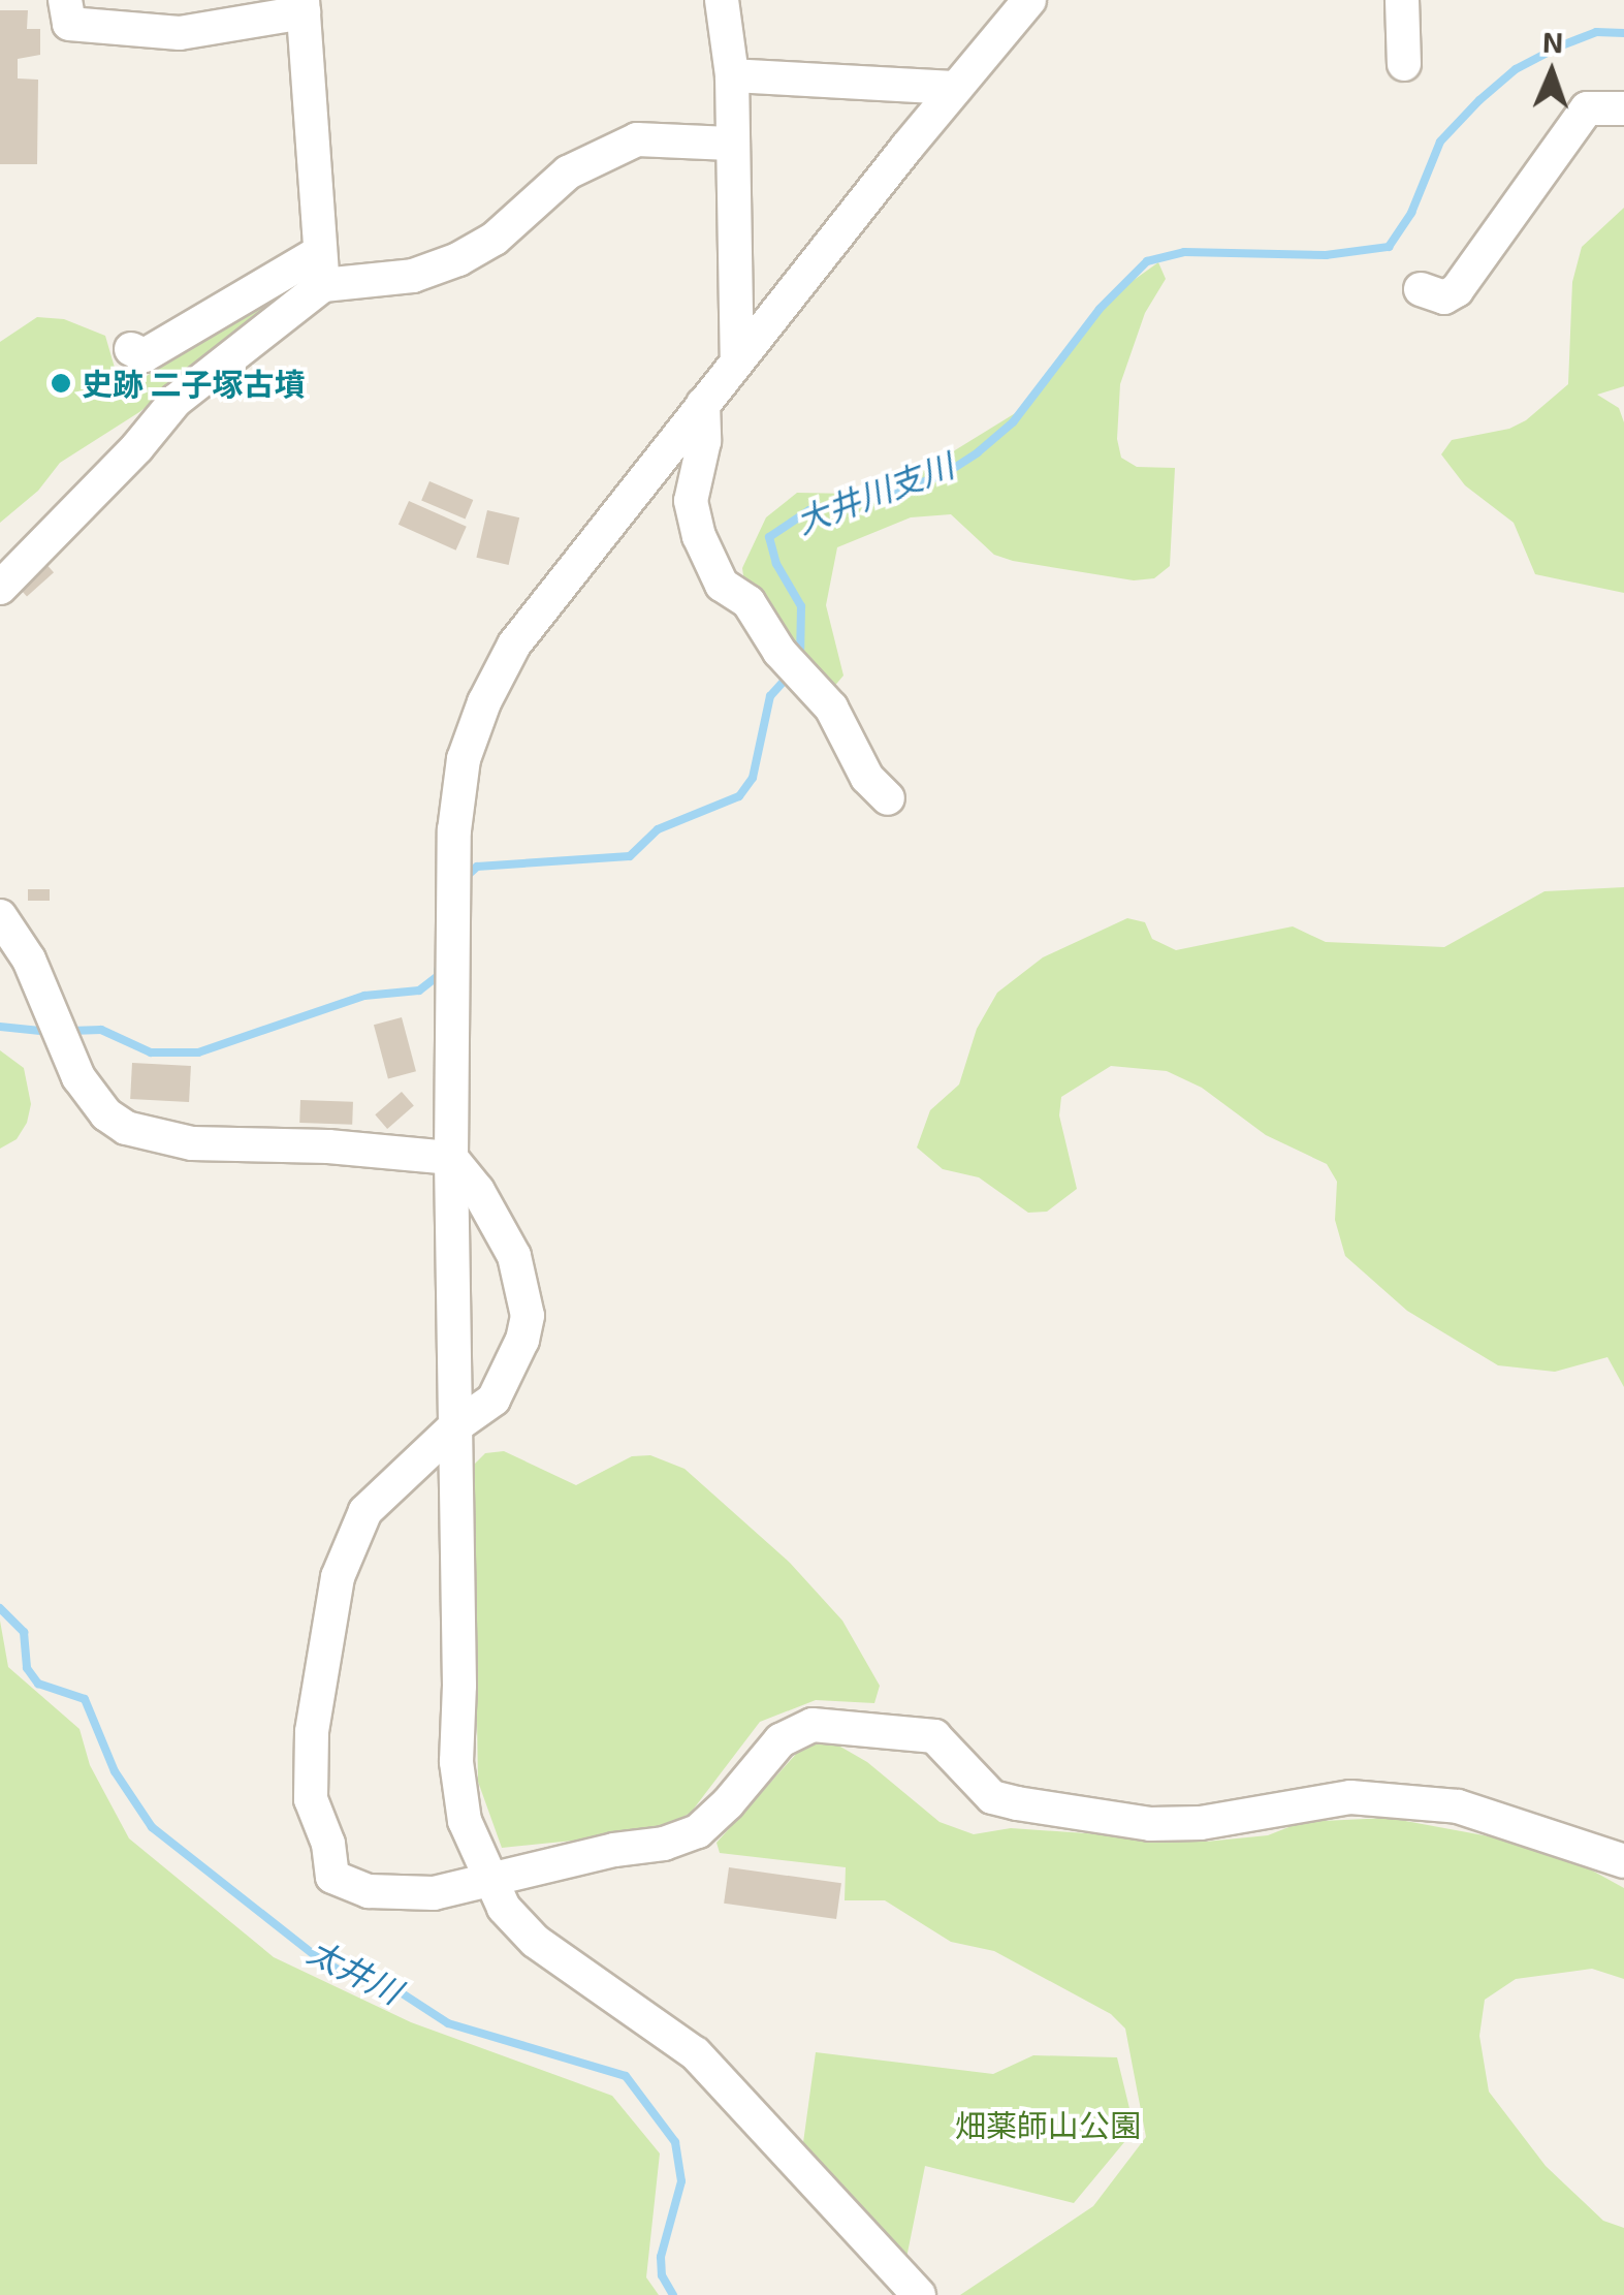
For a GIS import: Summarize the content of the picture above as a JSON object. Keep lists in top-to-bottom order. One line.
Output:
{"water":["大井川支川","太井川"],"parks":["畑薬師山公園"],"places":["史跡 二子塚古墳"],"north":"top"}
